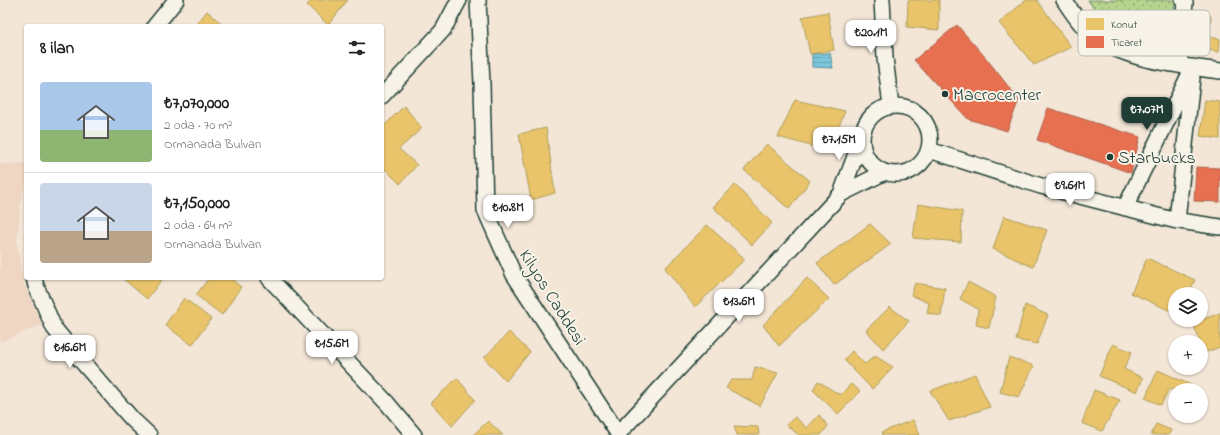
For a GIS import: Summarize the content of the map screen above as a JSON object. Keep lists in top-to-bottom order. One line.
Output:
{"streets":{"street":["Kilyos Caddesi"]},"places":["Macrocenter","Starbucks"],"legend":["Konut","Ticaret"],"page":{"price":["₺20.1M","₺7.07M","₺7.15M","₺9.61M","₺10.8M","₺13.6M","₺15.6M","₺16.6M"],"heading":"8 ilan","list":[{"name":"₺7,070,000","note":"2 oda · 70 m² · Ormanada Bulvarı"},{"name":"₺7,150,000","note":"2 oda · 64 m² · Ormanada Bulvarı"}],"map_buttons":["+","−"]}}
